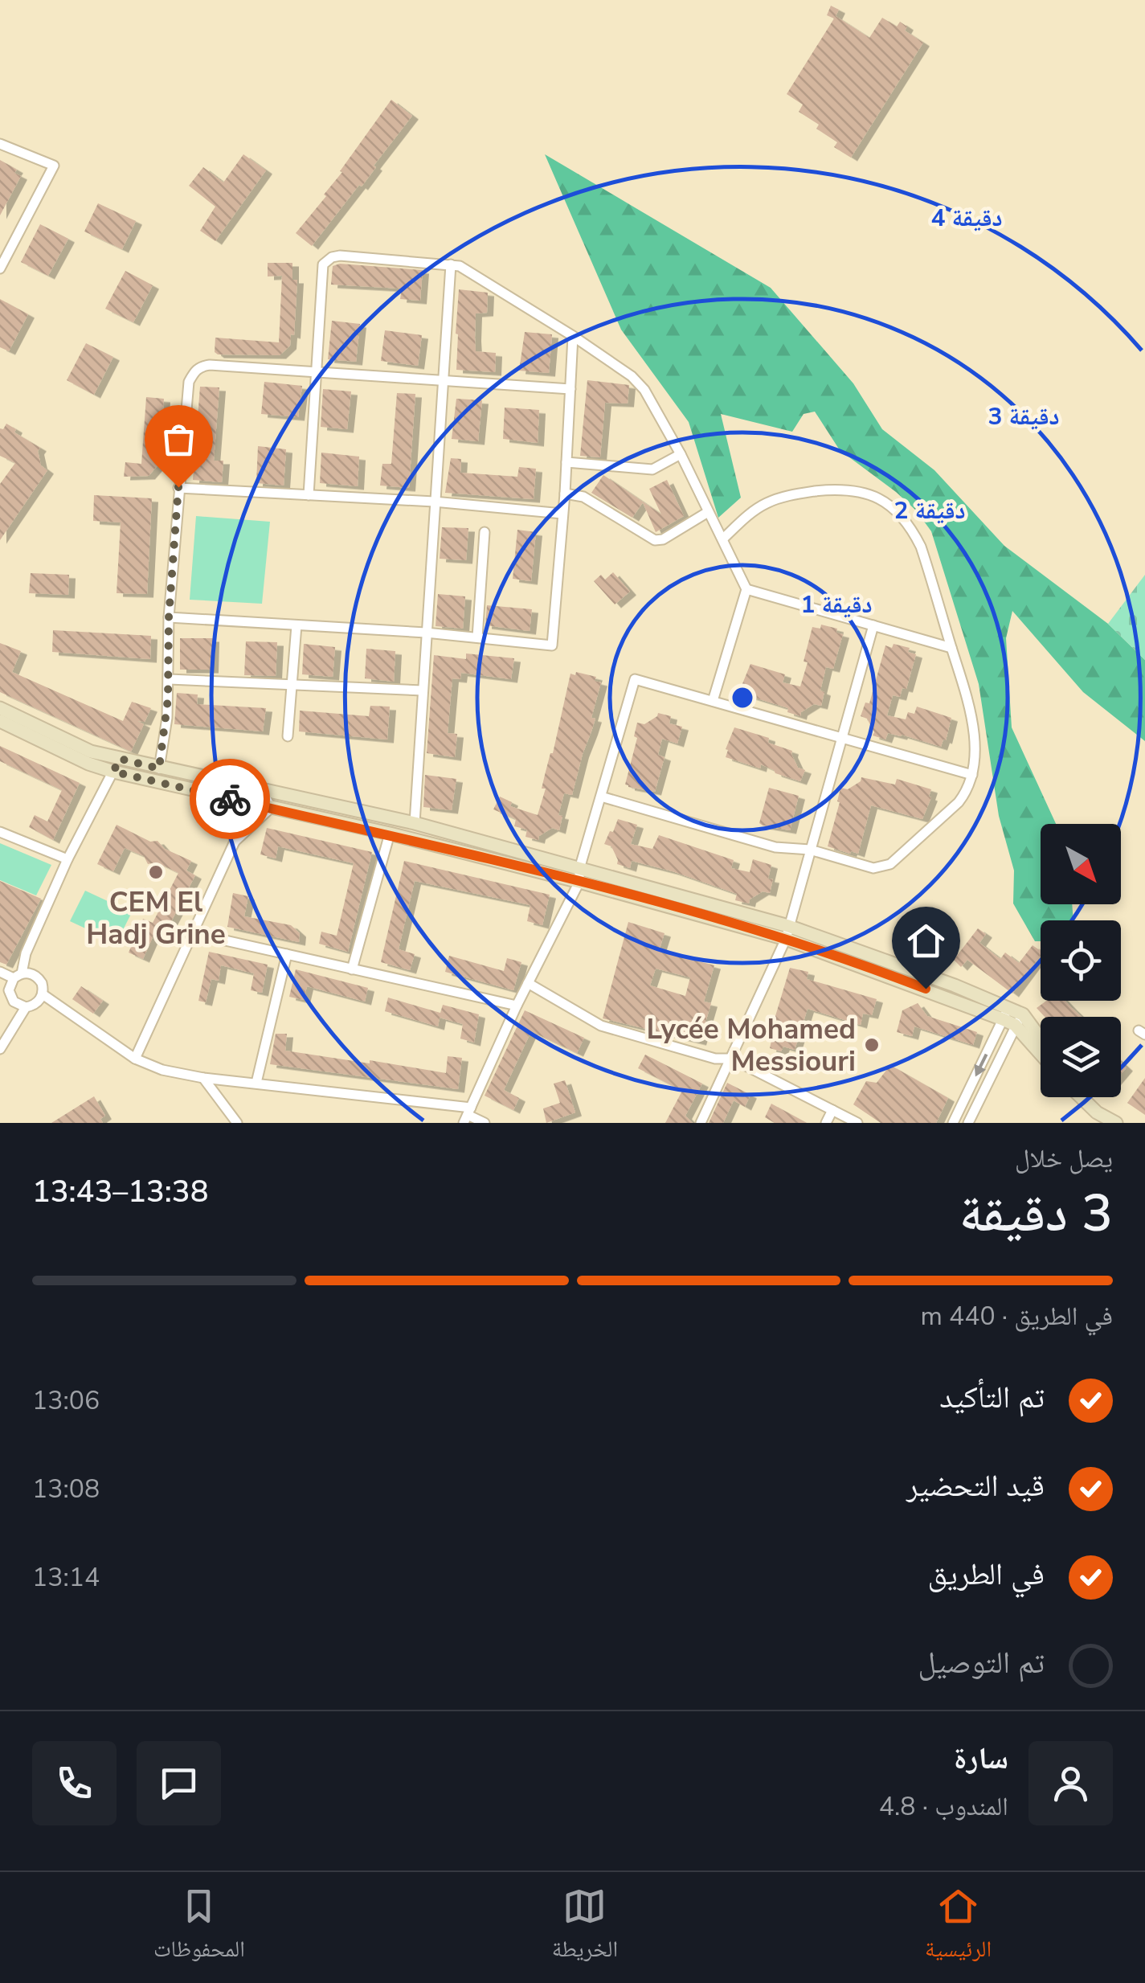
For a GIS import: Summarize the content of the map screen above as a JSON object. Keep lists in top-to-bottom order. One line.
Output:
{"places":["CEM El Hadj Grine","Lycée Mohamed Messiouri"],"north":"bottom right","page":{"heading":["3 دقيقة","يصل خلال","13:38–13:43"],"panel":["سارة","المندوب · 4.8"],"bar":"في الطريق · 440 m","list":[["تم التأكيد","13:06"],["قيد التحضير","13:08"],["في الطريق","13:14"],"تم التوصيل"],"tabs":["الرئيسية","الخريطة","المحفوظات"]},"rings":["4 دقيقة","3 دقيقة","2 دقيقة","1 دقيقة"]}
